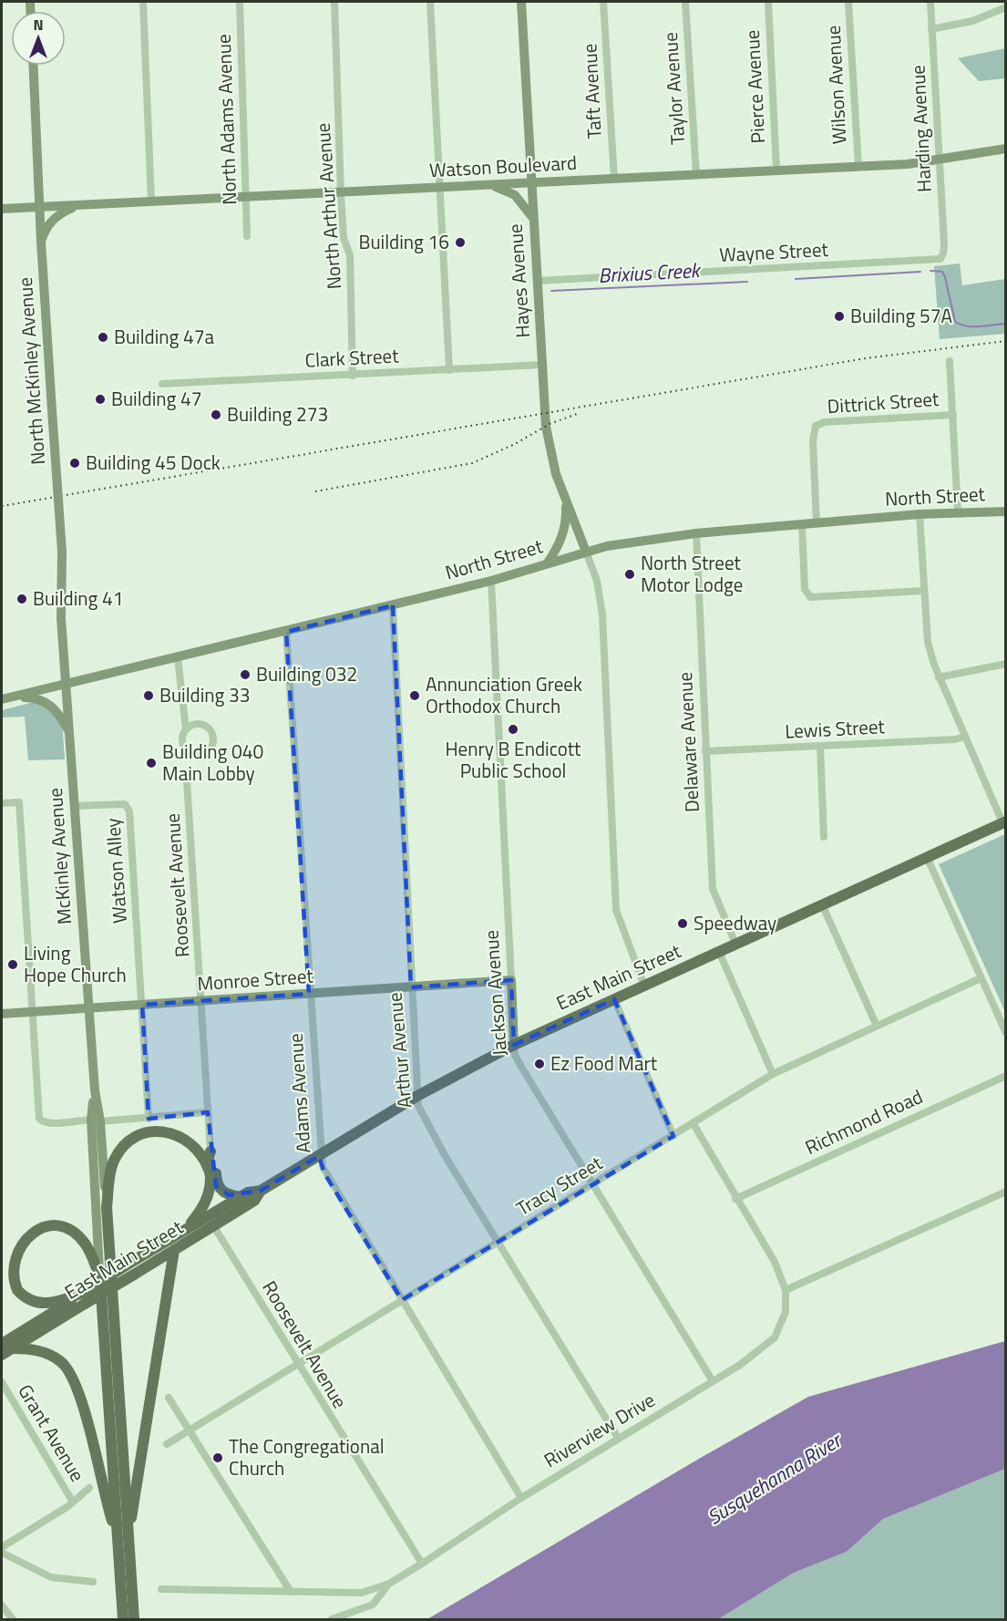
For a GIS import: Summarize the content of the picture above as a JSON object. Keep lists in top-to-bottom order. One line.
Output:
{"streets":{"main road":["East Main Street"],"street":["Wilson Avenue","Pierce Avenue","Taylor Avenue","Taft Avenue","North Adams Avenue","Harding Avenue","Watson Boulevard","North Arthur Avenue","Wayne Street","Hayes Avenue","Clark Street","North McKinley Avenue","Dittrick Street","North Street","Lewis Street","Delaware Avenue","McKinley Avenue","Watson Alley","Roosevelt Avenue","Monroe Street","Jackson Avenue","Arthur Avenue","Adams Avenue","Richmond Road","Tracy Street","Riverview Drive","Grant Avenue"]},"crossings":[["Wilson Avenue","Watson Boulevard"],["Pierce Avenue","Watson Boulevard"],["Taylor Avenue","Watson Boulevard"],["Taft Avenue","Watson Boulevard"],["North Adams Avenue","Watson Boulevard"],["Harding Avenue","Watson Boulevard"],["Harding Avenue","Wayne Street"],["Watson Boulevard","North Arthur Avenue"],["Watson Boulevard","Hayes Avenue"],["Watson Boulevard","North McKinley Avenue"],["North Arthur Avenue","Clark Street"],["Wayne Street","Hayes Avenue"],["Hayes Avenue","Clark Street"],["Hayes Avenue","North Street"],["North McKinley Avenue","North Street"],["North McKinley Avenue","McKinley Avenue"],["Dittrick Street","North Street"],["North Street","Delaware Avenue"],["North Street","McKinley Avenue"],["North Street","Jackson Avenue"],["North Street","Arthur Avenue"],["North Street","Adams Avenue"],["Lewis Street","Delaware Avenue"],["Delaware Avenue","East Main Street"],["McKinley Avenue","Watson Alley"],["McKinley Avenue","Monroe Street"],["Watson Alley","Monroe Street"],["Roosevelt Avenue","East Main Street"],["Roosevelt Avenue","Monroe Street"],["Roosevelt Avenue","Tracy Street"],["Roosevelt Avenue","Riverview Drive"],["East Main Street","Jackson Avenue"],["East Main Street","Arthur Avenue"],["East Main Street","Adams Avenue"],["Monroe Street","Jackson Avenue"],["Monroe Street","Arthur Avenue"],["Monroe Street","Adams Avenue"],["Jackson Avenue","Tracy Street"],["Jackson Avenue","Riverview Drive"],["Arthur Avenue","Tracy Street"],["Arthur Avenue","Riverview Drive"],["Adams Avenue","Tracy Street"],["Adams Avenue","Riverview Drive"]],"water":["Brixius Creek","Susquehanna River"],"places":["Building 16","Building 57A","Building 47a","Building 47","Building 273","Building 45 Dock","North Street Motor Lodge","Building 41","Building 032","Building 33","Annunciation Greek Orthodox Church","Henry B Endicott Public School","Building 040 Main Lobby","Speedway","Living Hope Church","Ez Food Mart","The Congregational Church"],"north":"top"}
